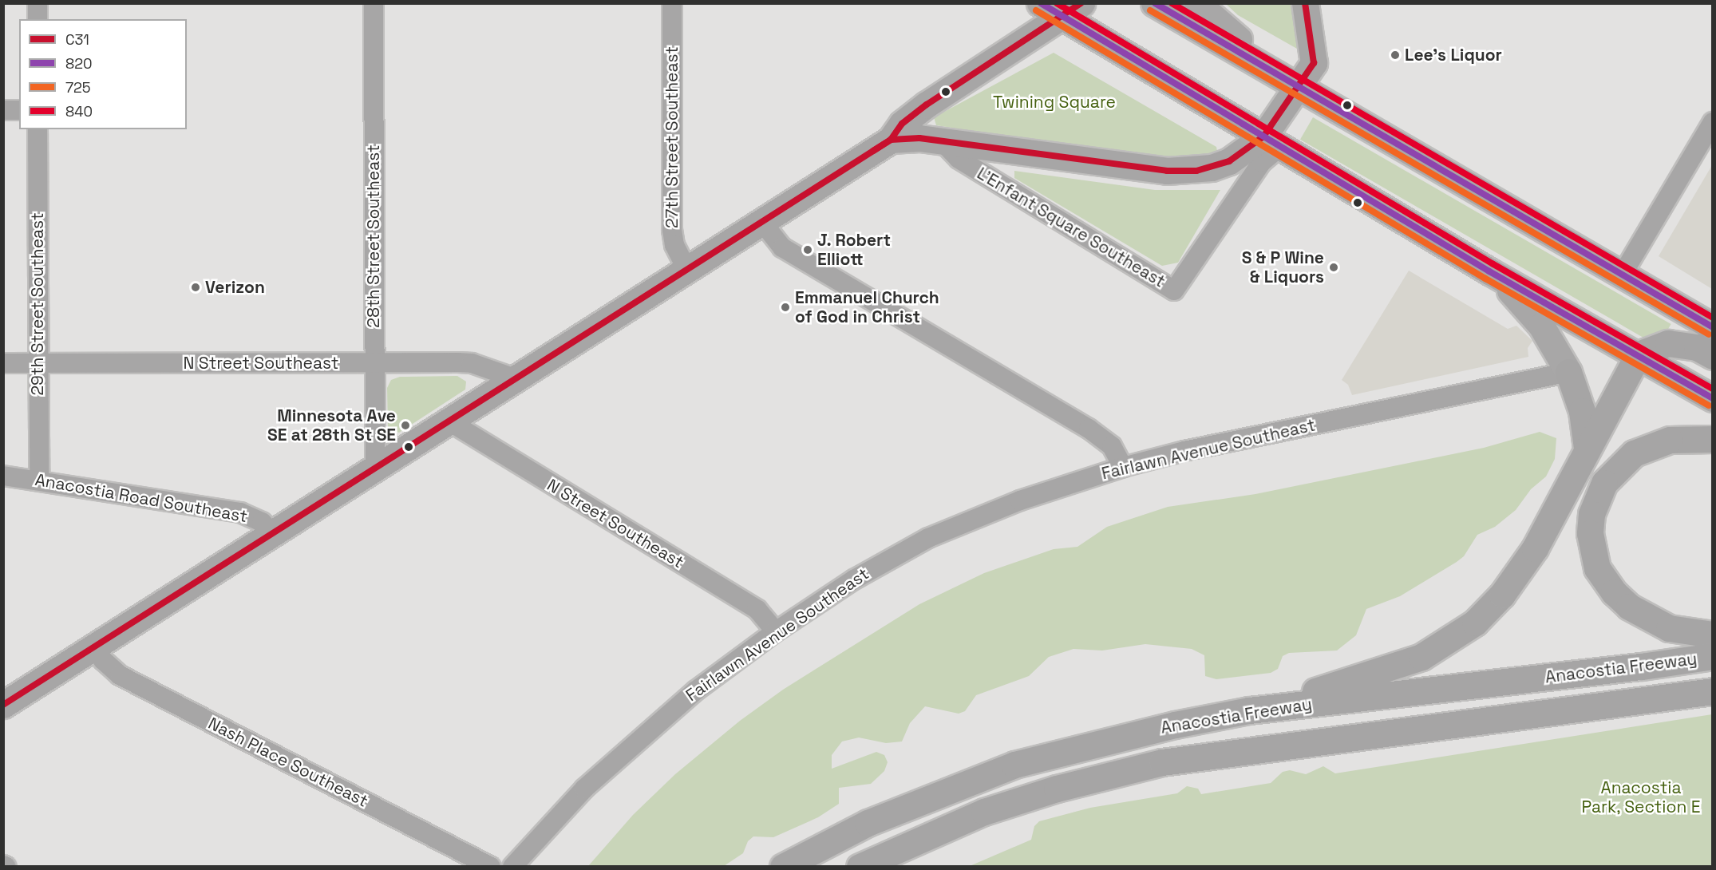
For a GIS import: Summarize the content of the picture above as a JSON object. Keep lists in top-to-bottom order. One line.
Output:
{"streets":{"highway":["Anacostia Freeway"],"street":["27th Street Southeast","L'Enfant Square Southeast","28th Street Southeast","29th Street Southeast","N Street Southeast","Fairlawn Avenue Southeast","Anacostia Road Southeast","Nash Place Southeast"]},"crossings":[["28th Street Southeast","N Street Southeast"],["29th Street Southeast","N Street Southeast"],["29th Street Southeast","Anacostia Road Southeast"],["N Street Southeast","Fairlawn Avenue Southeast"]],"parks":["Twining Square","Anacostia Park, Section E"],"places":["Lee's Liquor","J. Robert Elliott","S & P Wine & Liquors","Verizon","Emmanuel Church of God in Christ","Minnesota Ave SE at 28th St SE"],"lines":["transit line C31","transit line 820","transit line 840","transit line 725"],"legend":["C31","820","725","840"]}
